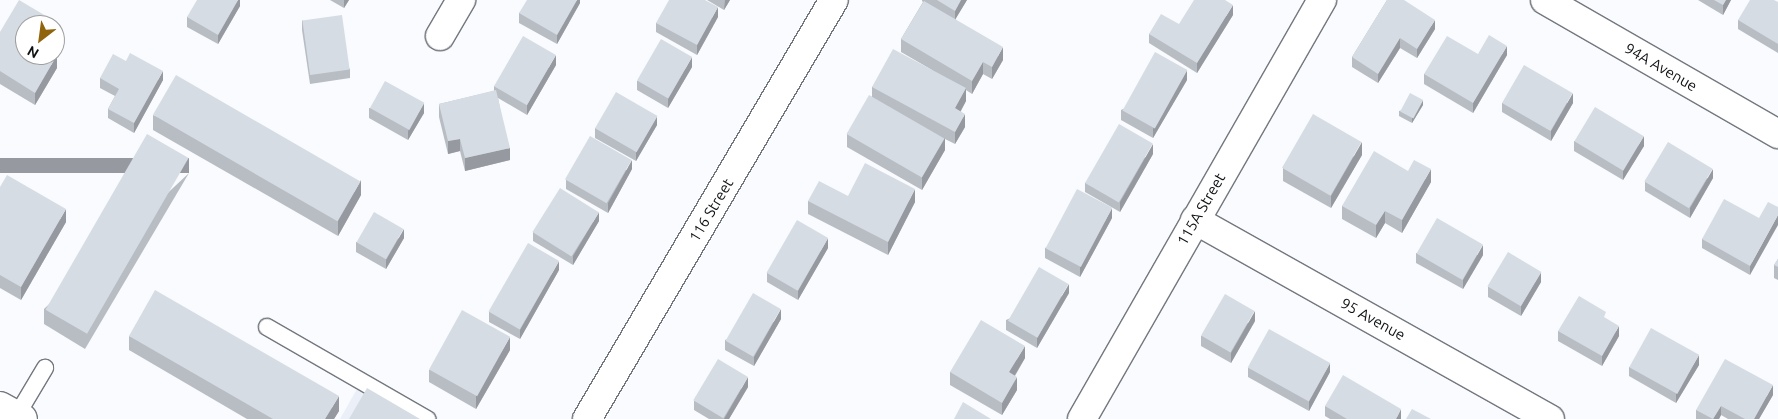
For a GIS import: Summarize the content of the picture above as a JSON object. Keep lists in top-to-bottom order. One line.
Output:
{"streets":{"street":["94A Avenue","115A Street","116 Street","95 Avenue"]},"crossings":[["115A Street","95 Avenue"]],"north":"bottom left"}
